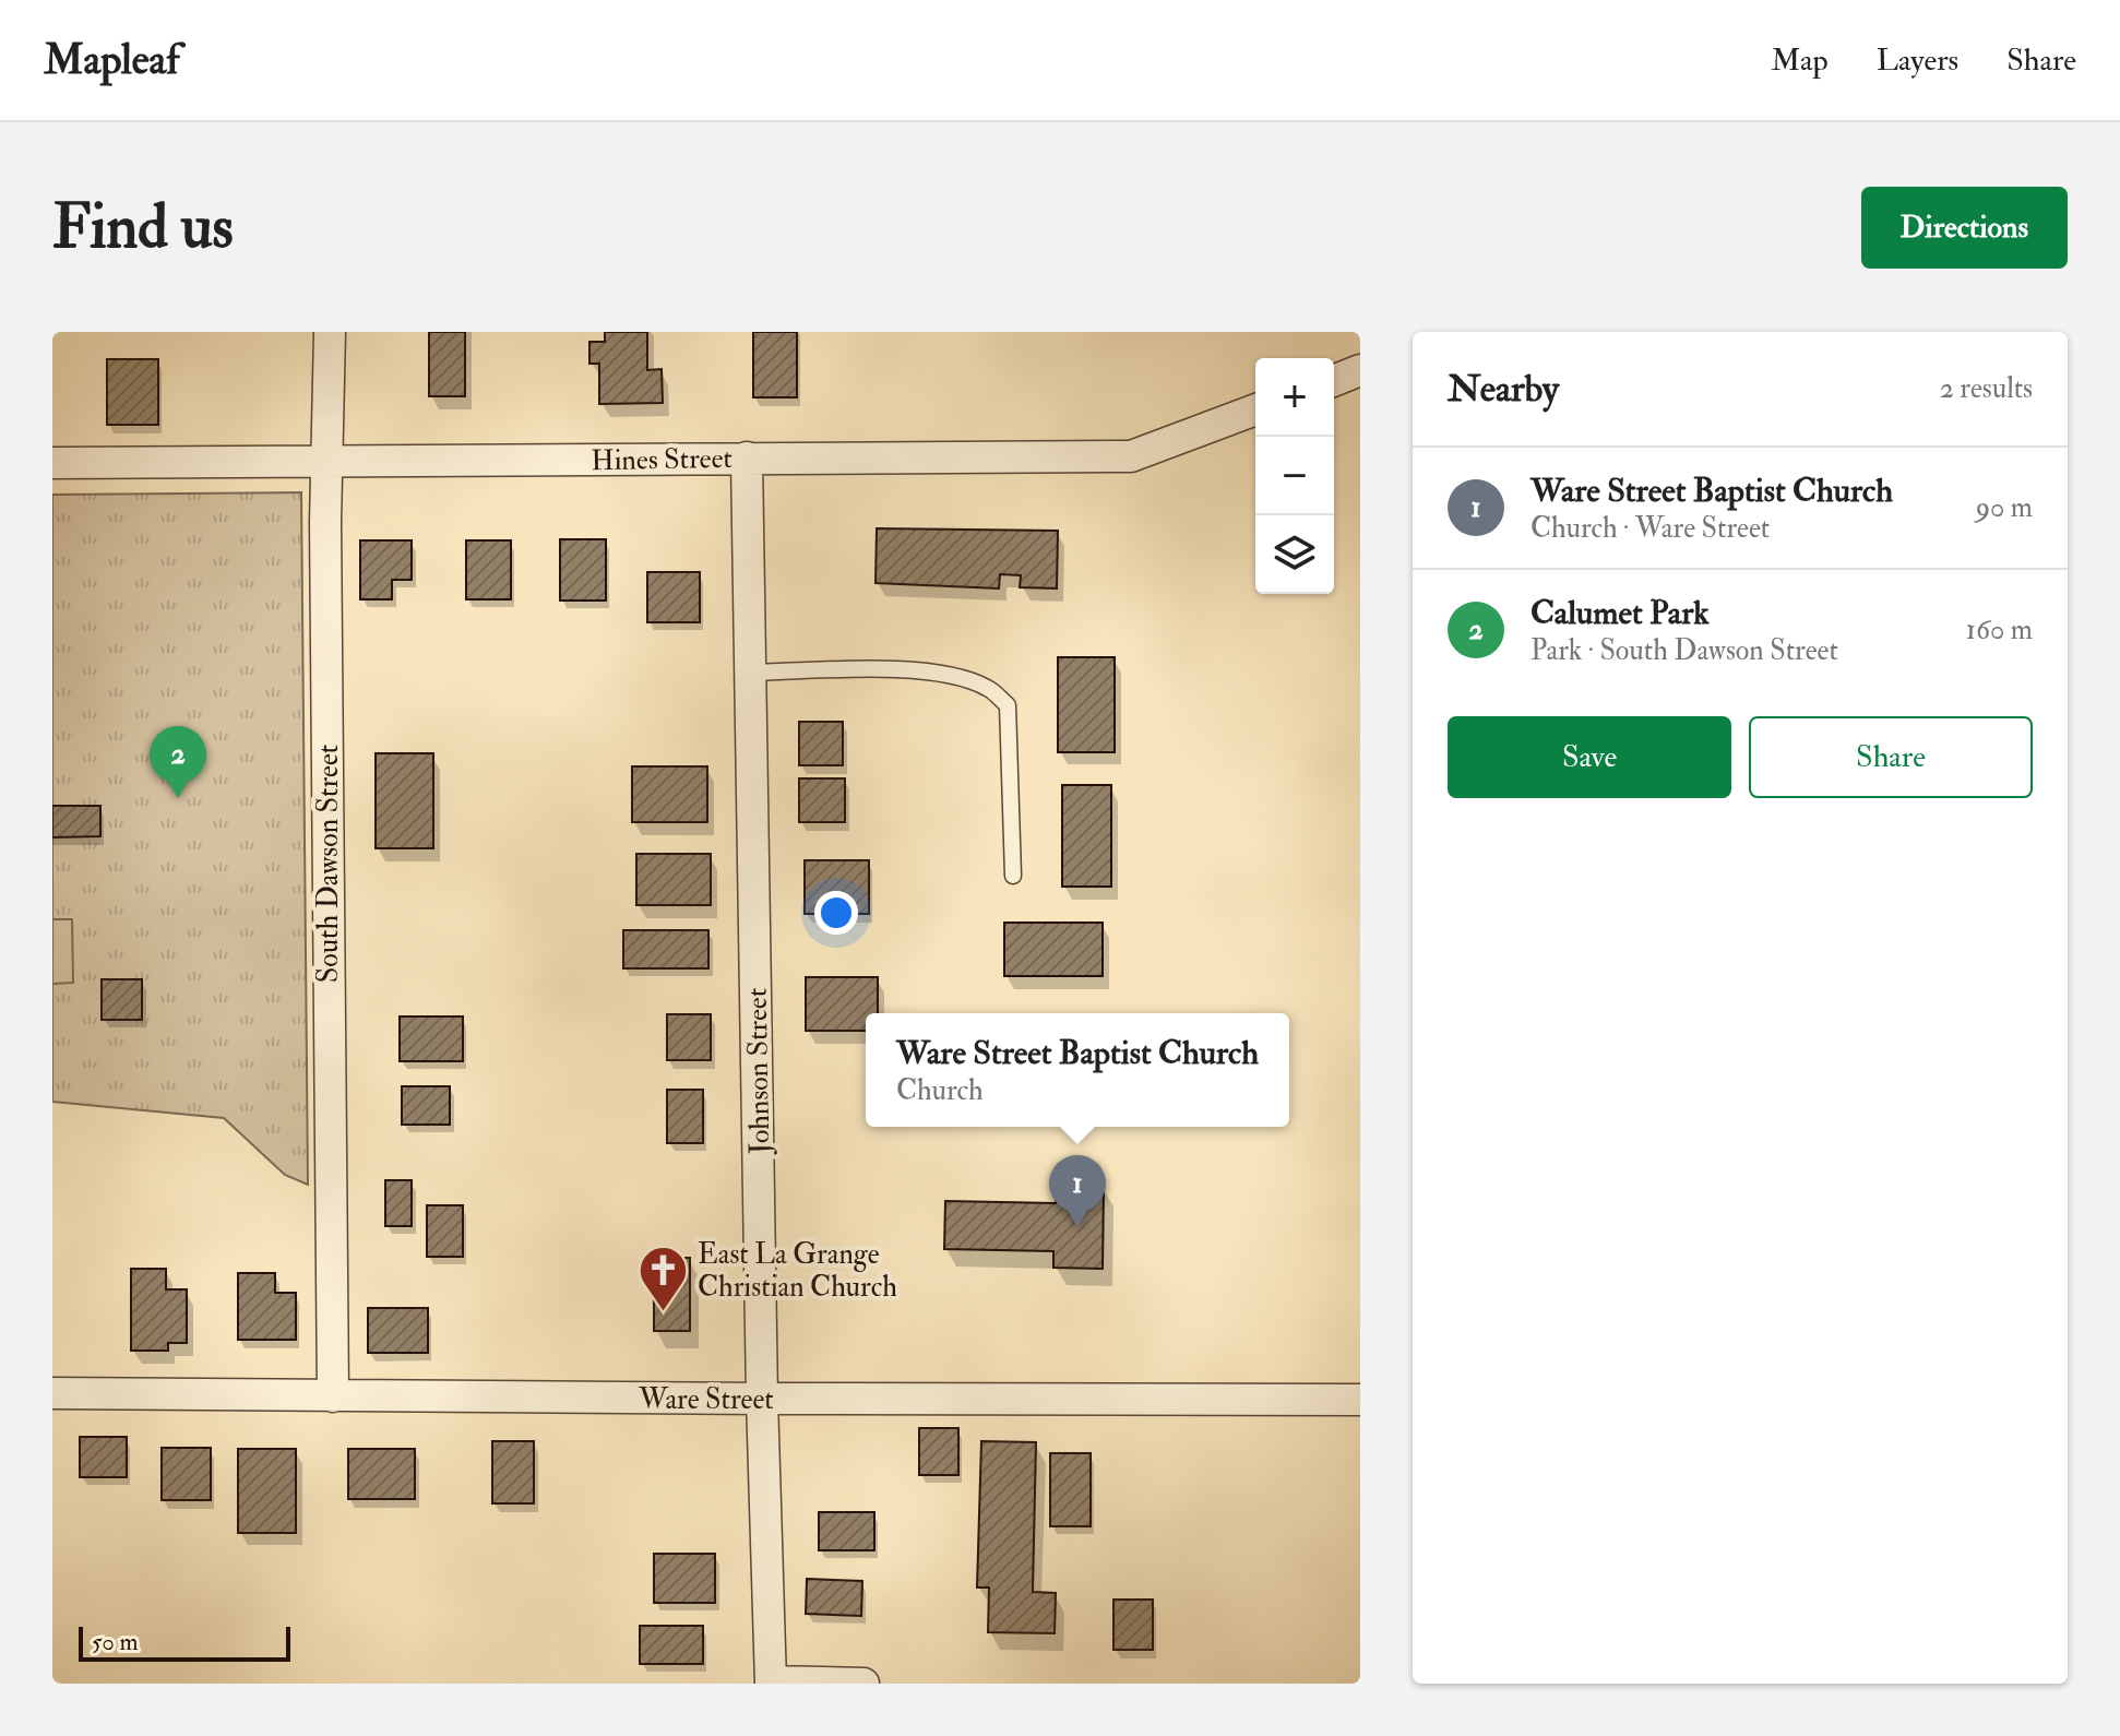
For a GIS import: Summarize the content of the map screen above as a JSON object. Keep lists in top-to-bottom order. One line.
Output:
{"streets":{"street":["Hines Street","South Dawson Street","Johnson Street","Ware Street"]},"crossings":[["Hines Street","South Dawson Street"],["Hines Street","Johnson Street"],["South Dawson Street","Ware Street"],["Johnson Street","Ware Street"]],"places":{"church":["East La Grange Christian Church"]},"scale_bar":"50 m","page":{"header":"Mapleaf","nav":["Map","Layers","Share"],"buttons":["Directions",["Save","Share"]],"title":"Find us","heading":["Nearby","2 results"],"map_buttons":["+","−"],"list":[{"mark":"1","name":"Ware Street Baptist Church","note":"Church · Ware Street","value":"90 m"},{"mark":"2","name":"Calumet Park","note":"Park · South Dawson Street","value":"160 m"}],"pins":["2","1"],"popup":["Ware Street Baptist Church","Church"],"scale":"50 m"}}
